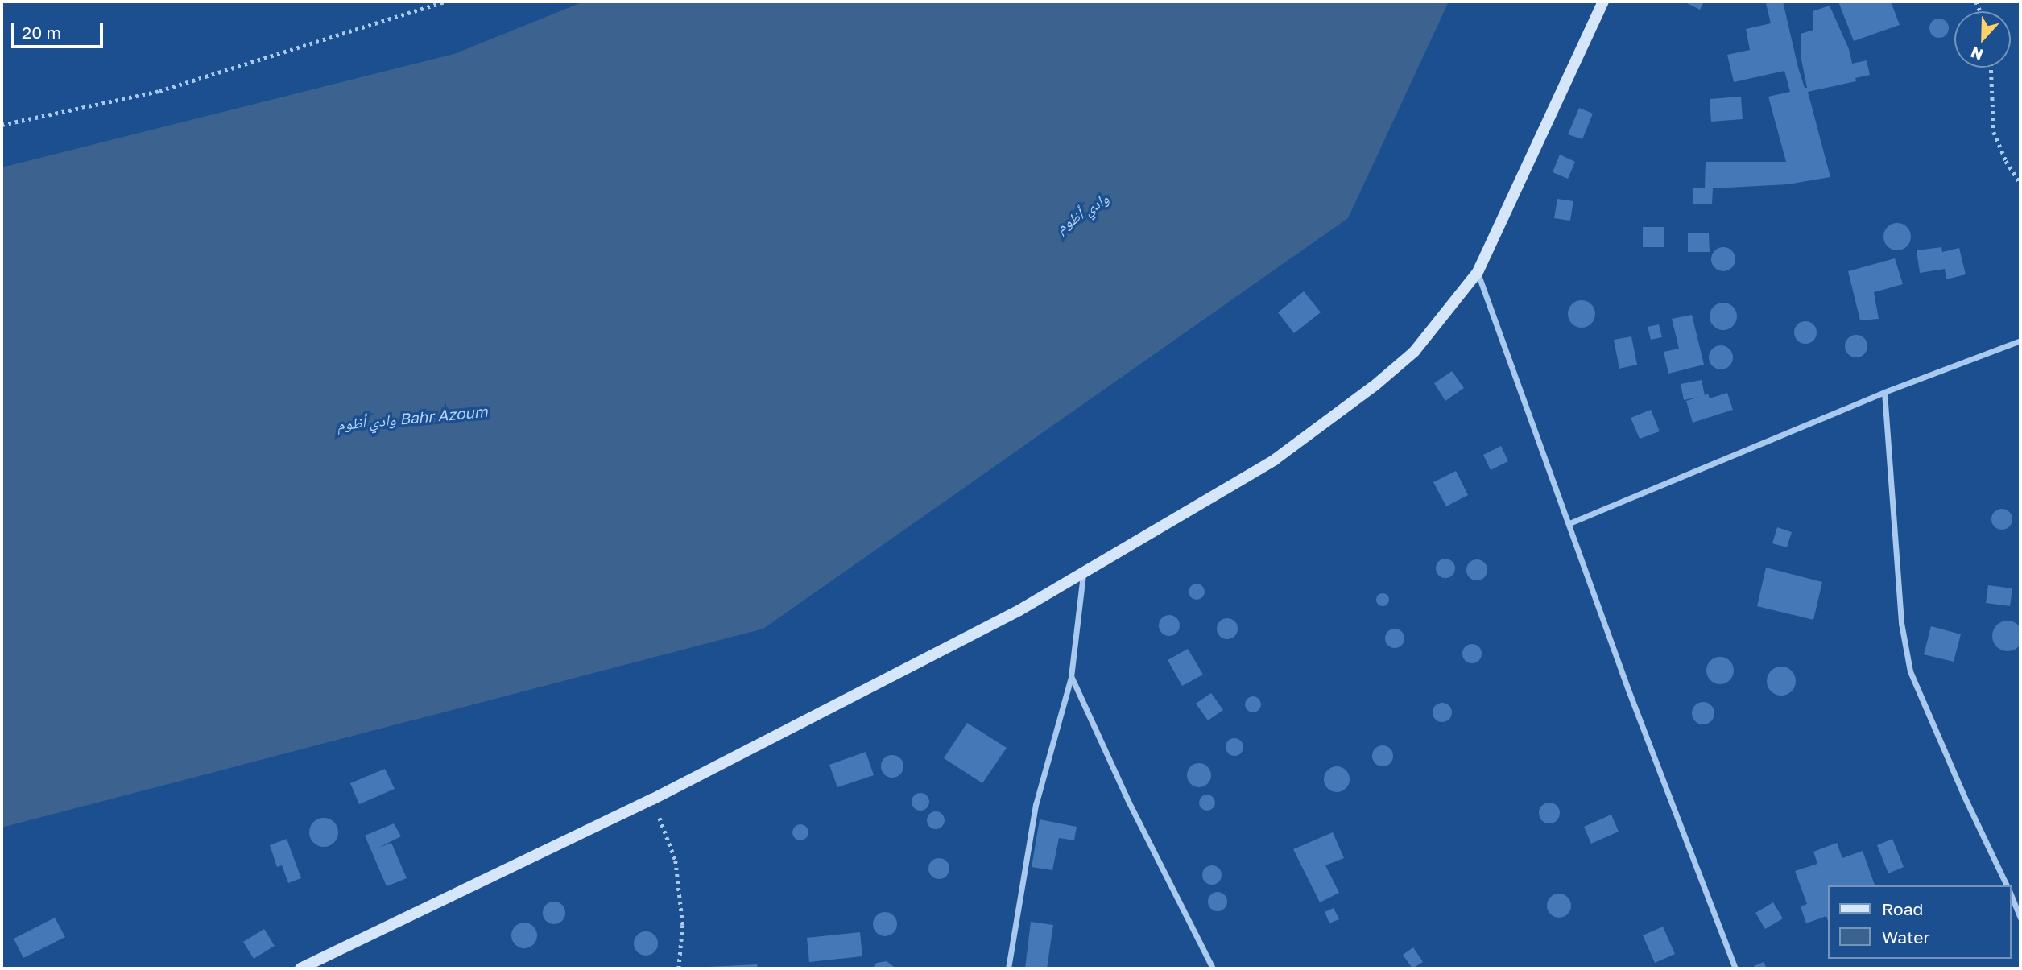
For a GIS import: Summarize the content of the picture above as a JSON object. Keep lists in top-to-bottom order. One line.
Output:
{"water":["وادي أظوم","وادي أظوم Bahr Azoum"],"legend":["Road","Water"],"scale_bar":"20 m","north":"bottom"}
